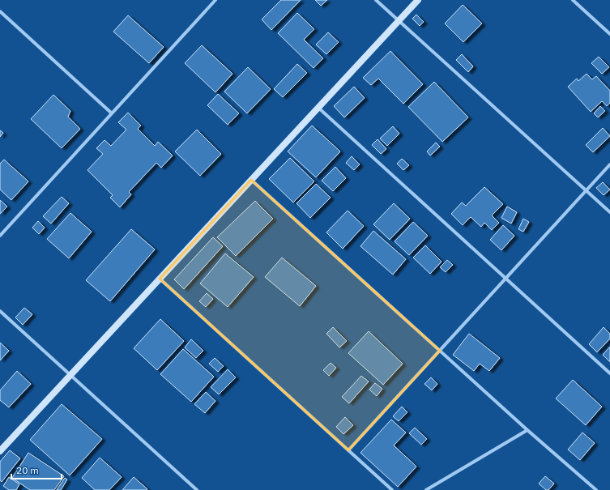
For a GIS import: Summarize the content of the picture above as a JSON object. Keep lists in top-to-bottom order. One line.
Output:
{"scale_bar":"20 m"}
